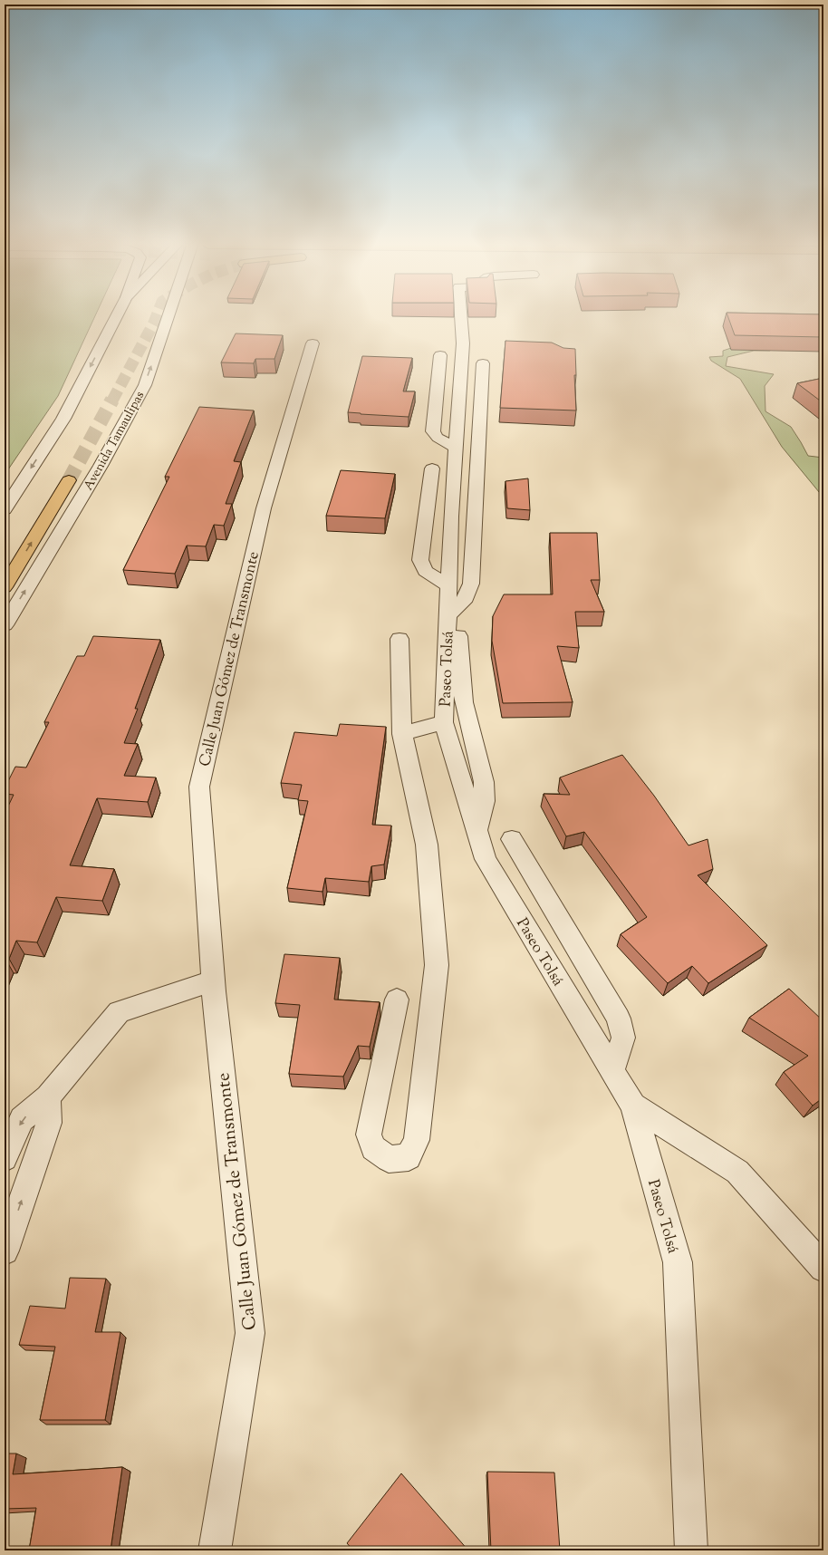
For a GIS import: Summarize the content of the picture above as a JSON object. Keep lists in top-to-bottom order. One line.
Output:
{"streets":{"street":["Avenida Tamaulipas","Calle Juan Gómez de Transmonte","Paseo Tolsá"]}}
